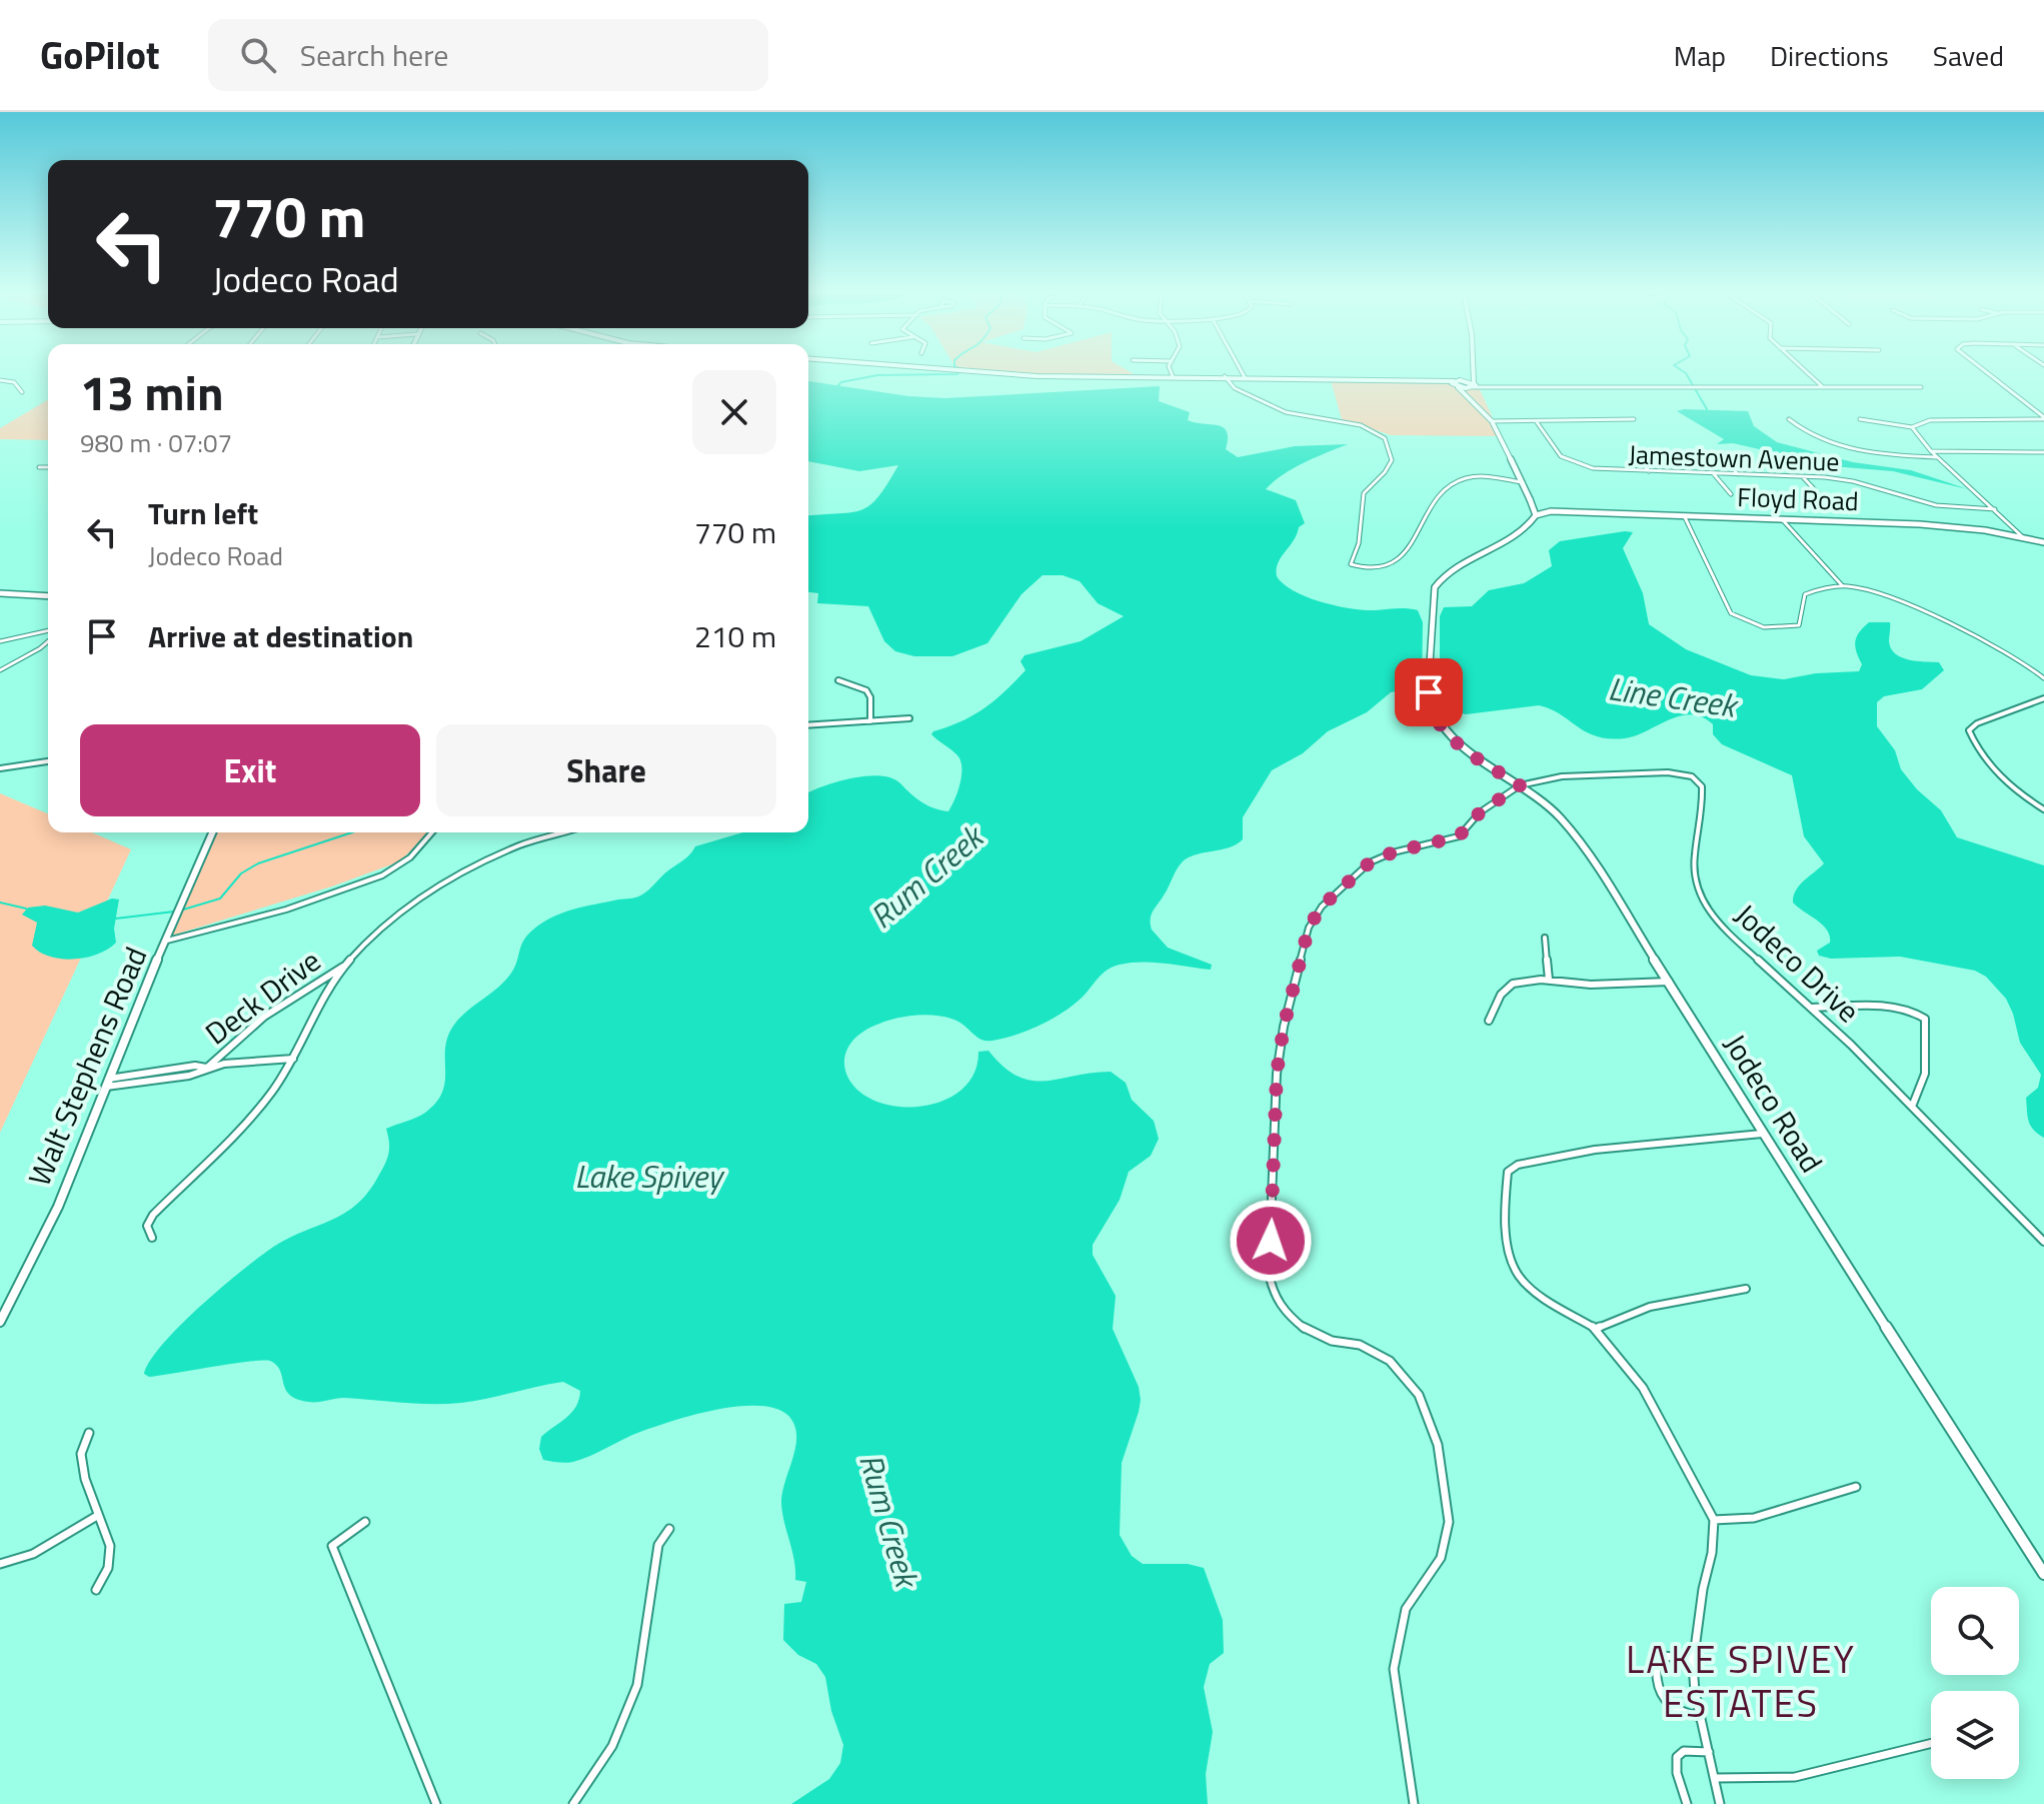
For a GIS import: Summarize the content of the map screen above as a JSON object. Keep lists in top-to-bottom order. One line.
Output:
{"streets":{"street":["Jamestown Avenue","Floyd Road","Jodeco Drive","Deck Drive","Walt Stephens Road","Jodeco Road"]},"crossings":[["Floyd Road","Jodeco Road"],["Jodeco Drive","Jodeco Road"]],"districts":["LAKE SPIVEY ESTATES"],"water":["Line Creek","Rum Creek","Lake Spivey"],"page":{"header":"GoPilot","search":"Search here","nav":["Map","Directions","Saved"],"turn":["770 m","Jodeco Road"],"heading":["13 min","980 m · 07:07"],"list":[{"name":"Turn left","note":"Jodeco Road","value":"770 m"},{"name":"Arrive at destination","value":"210 m"}],"buttons":["Exit","Share"]}}
